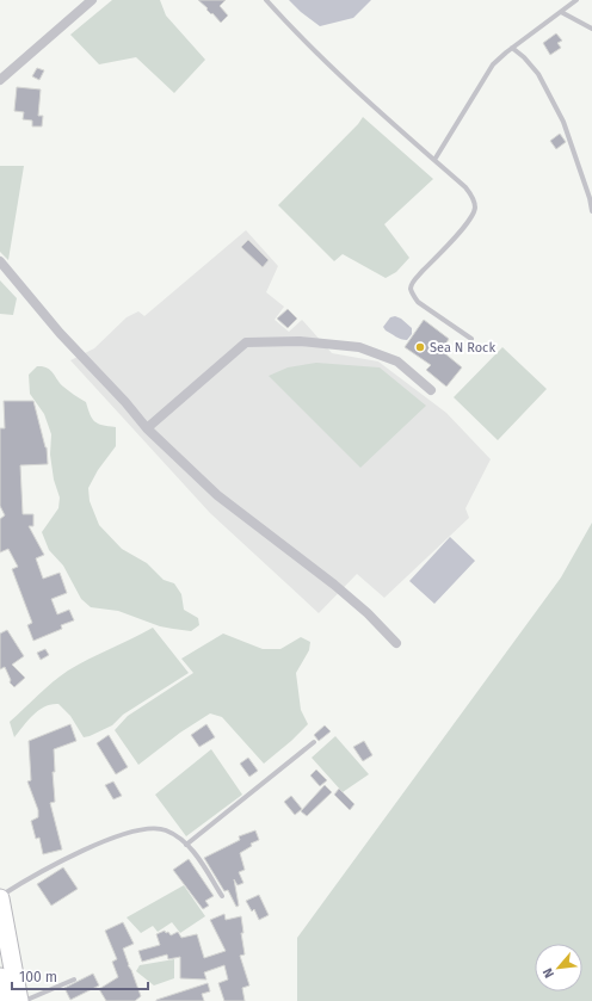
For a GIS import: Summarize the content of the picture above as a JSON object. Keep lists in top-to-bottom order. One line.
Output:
{"places":["Sea N Rock"],"scale_bar":"100 m","north":"bottom left"}
